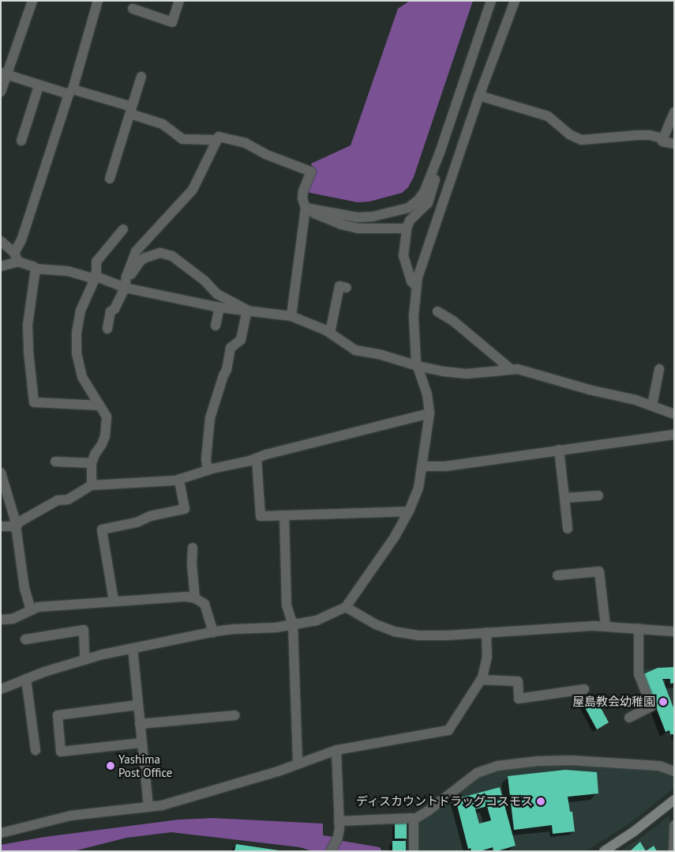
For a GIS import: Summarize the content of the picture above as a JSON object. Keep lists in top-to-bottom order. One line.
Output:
{"places":["屋島教会幼稚園","Yashima Post Office","ディスカウントドラッグコスモス"]}
